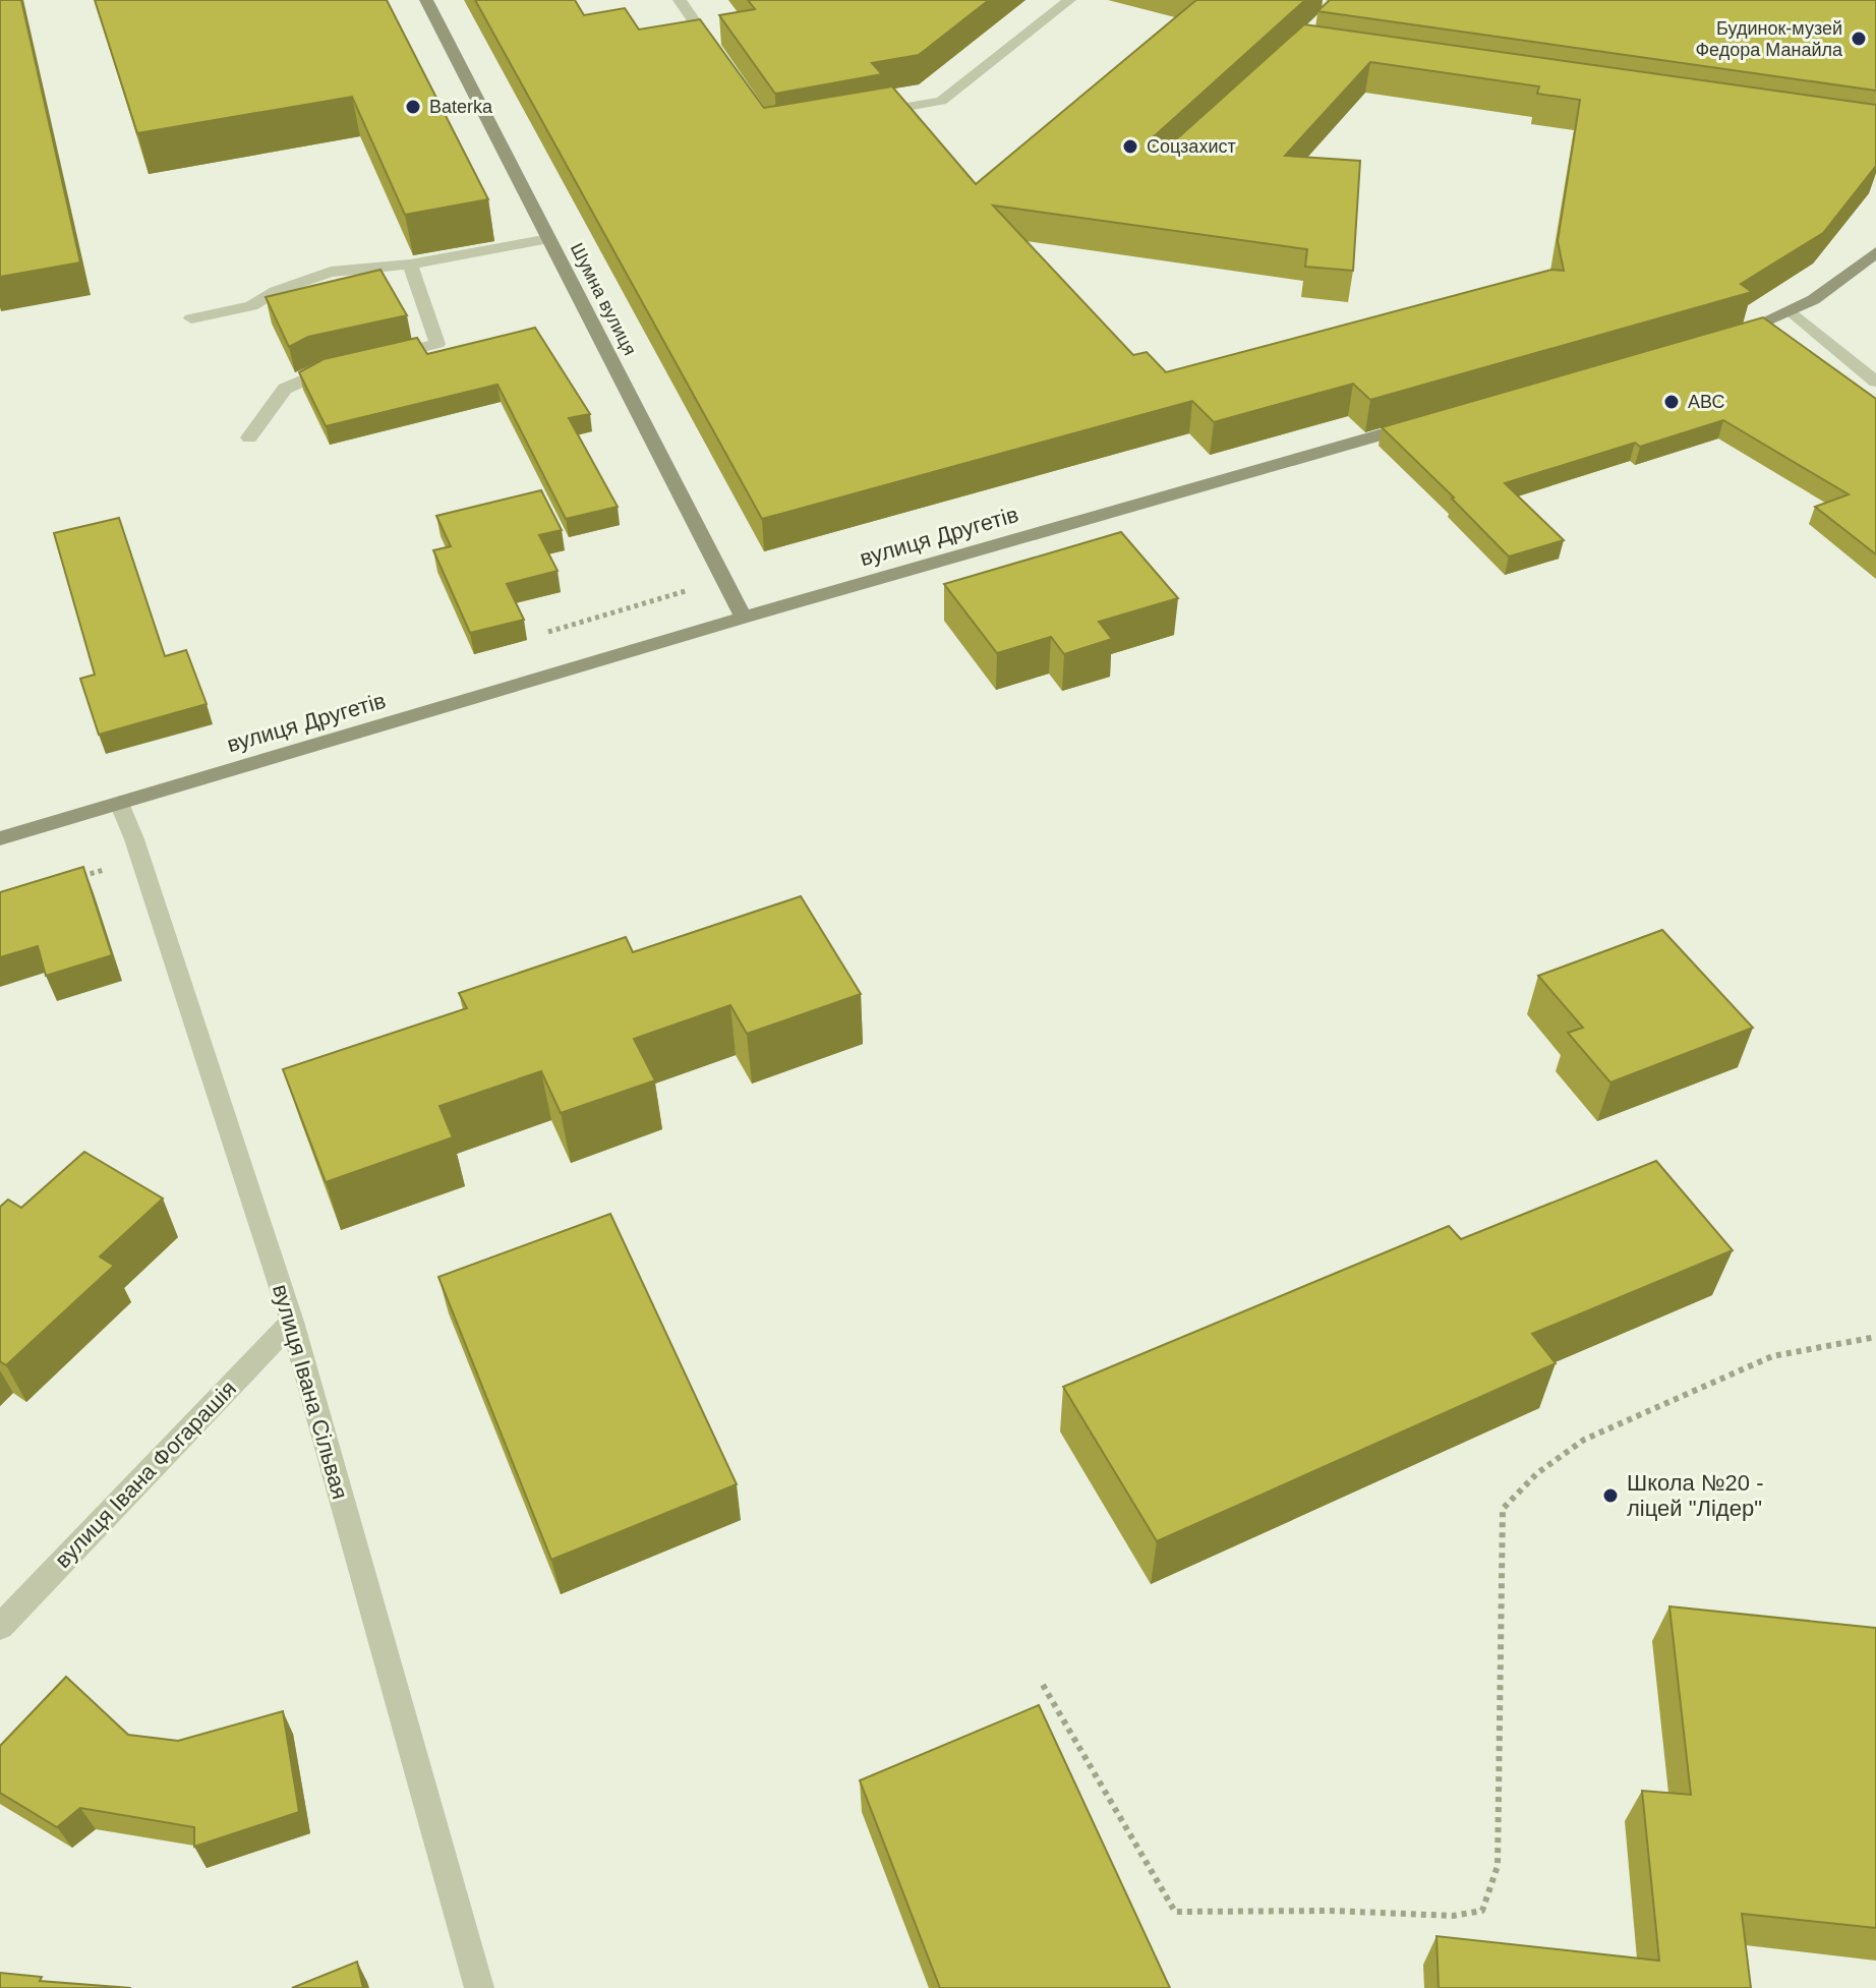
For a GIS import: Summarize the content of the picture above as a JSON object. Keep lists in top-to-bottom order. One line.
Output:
{"streets":{"main road":["Шумна вулиця","вулиця Другетів"],"street":["вулиця Івана Сільвая","вулиця Івана Фогарашія"]},"crossings":[["Шумна вулиця","вулиця Другетів"],["вулиця Другетів","вулиця Івана Сільвая"],["вулиця Івана Сільвая","вулиця Івана Фогарашія"]],"places":["Будинок-музей Федора Манайла","Baterka","Соцзахист","АВС","Школа №20 - ліцей \"Лідер\""]}
